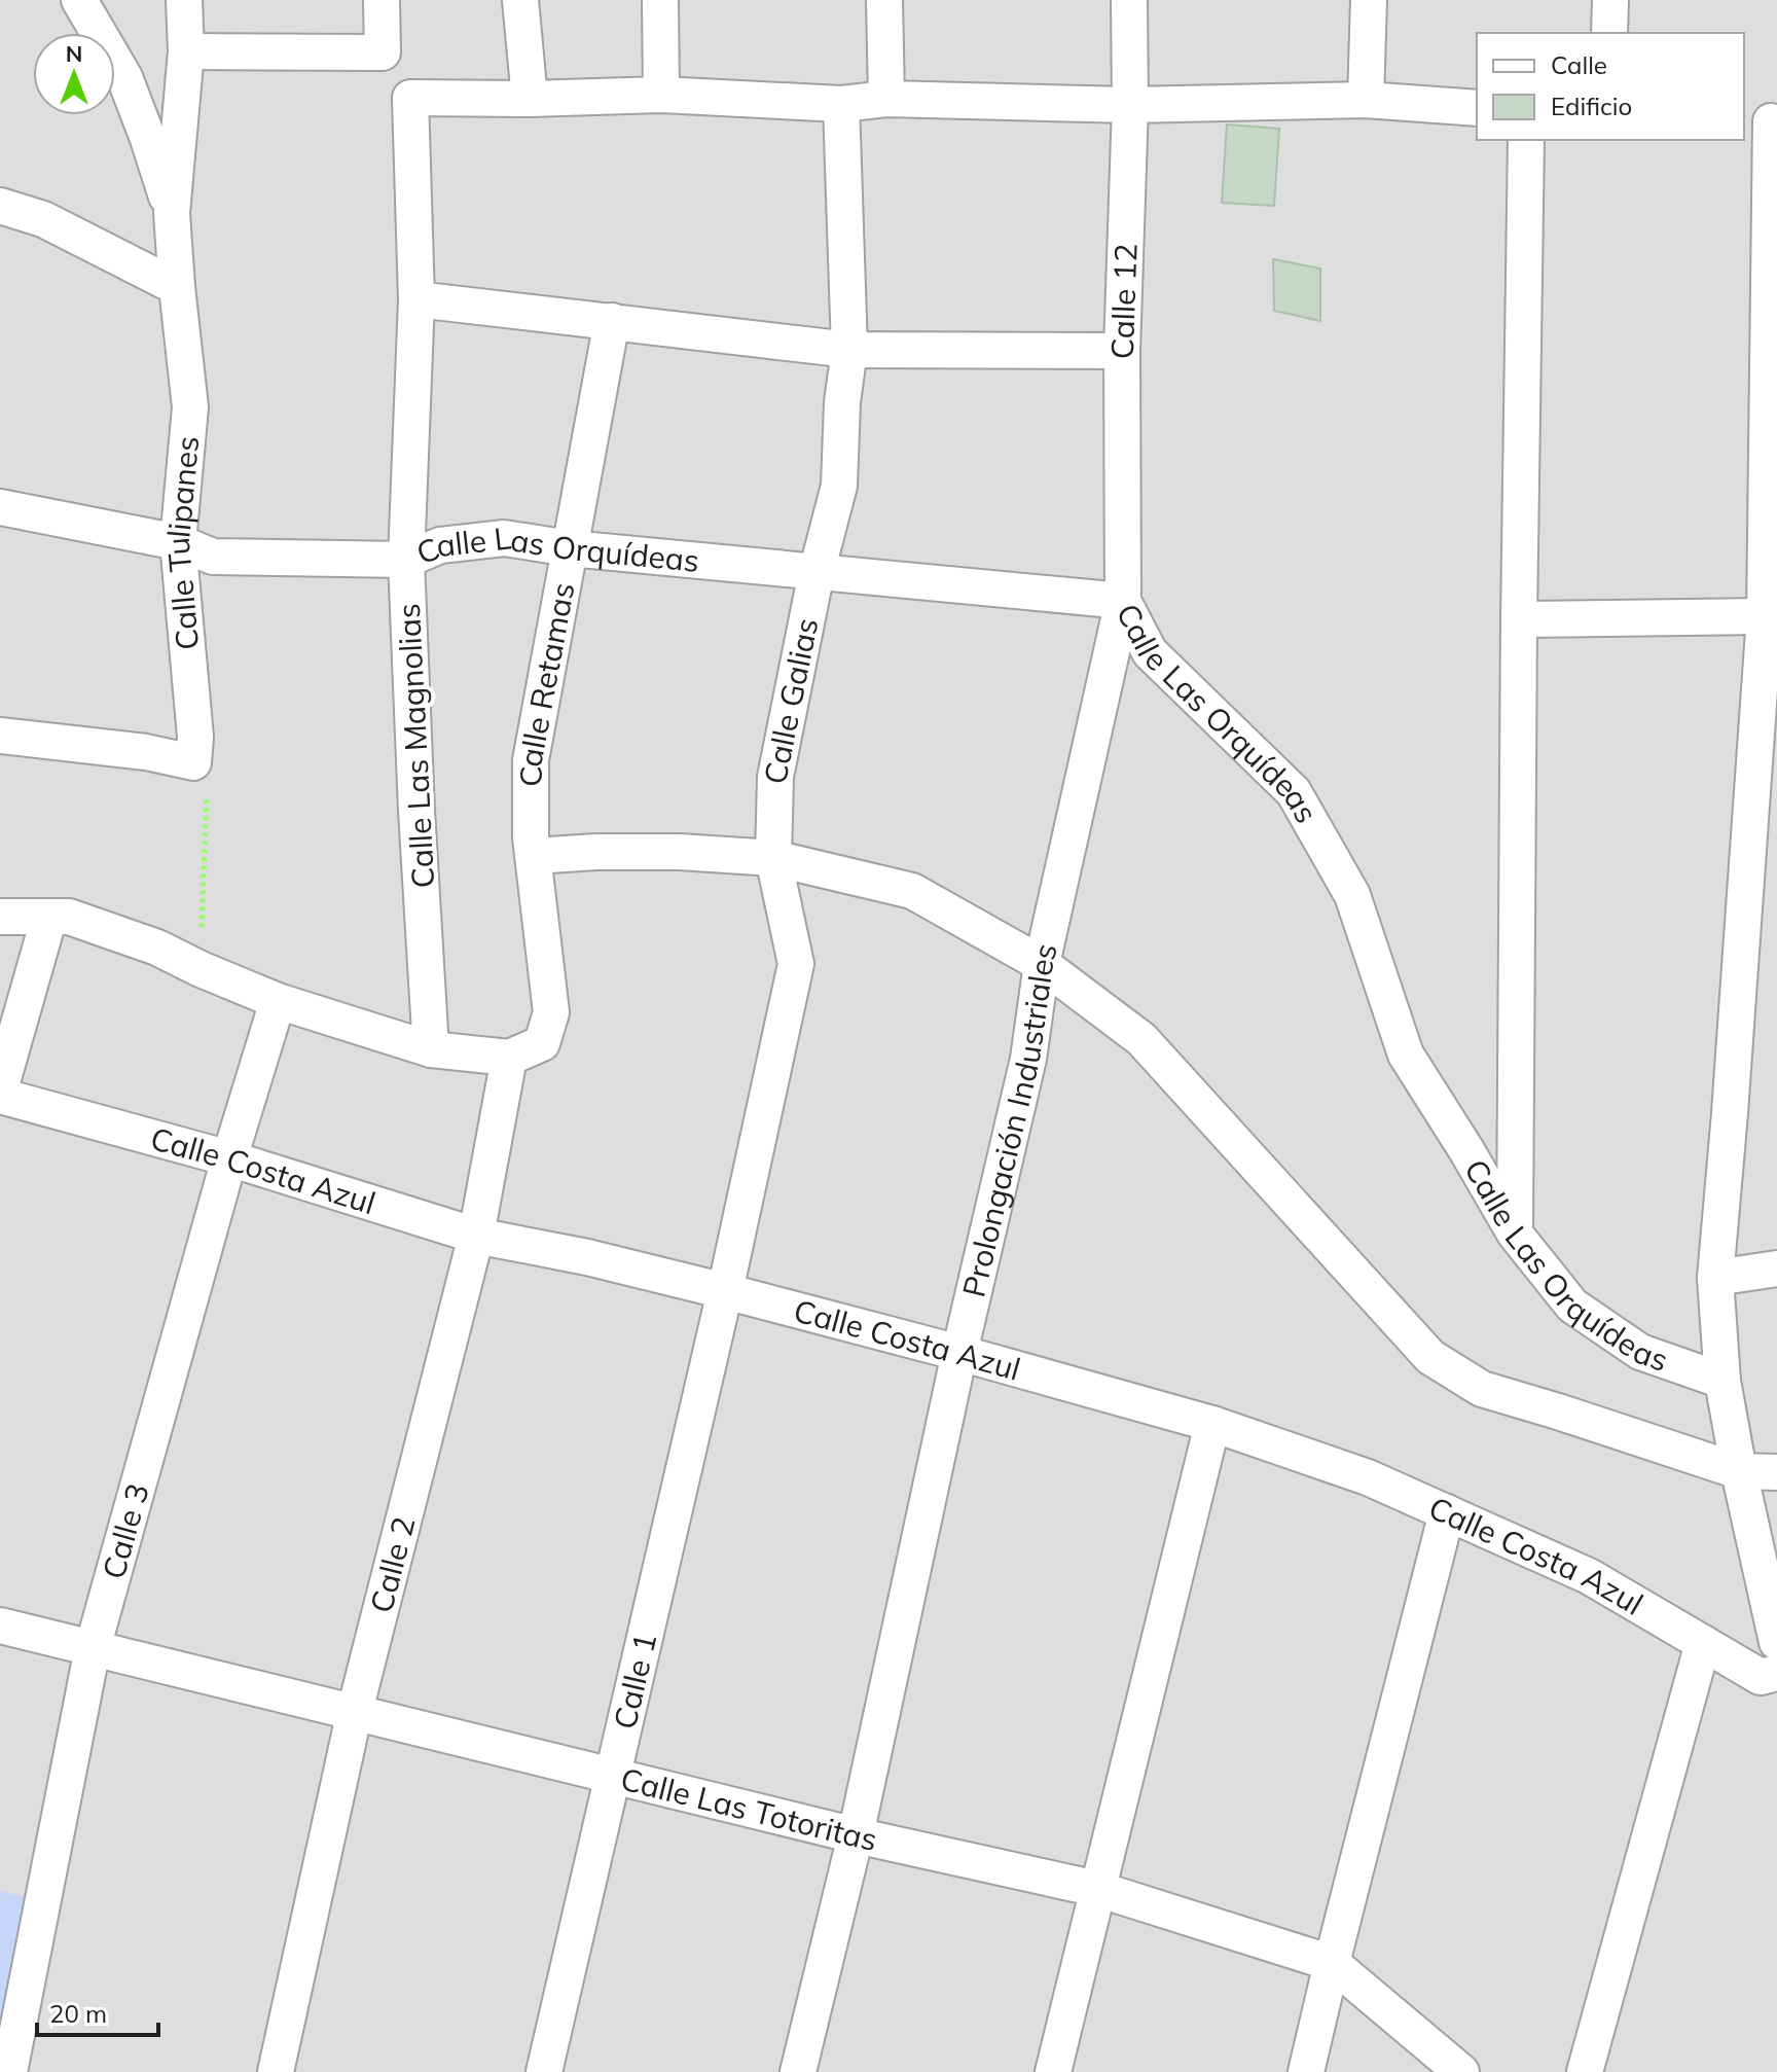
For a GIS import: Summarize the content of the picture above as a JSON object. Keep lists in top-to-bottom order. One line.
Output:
{"streets":{"street":["Calle 12","Calle Tulipanes","Calle Las Orquídeas","Calle Retamas","Calle Galias","Calle Las Magnolias","Prolongación Industriales","Calle Costa Azul","Calle 3","Calle 2","Calle 1","Calle Las Totoritas"]},"crossings":[["Calle 12","Calle Las Orquídeas"],["Calle 12","Prolongación Industriales"],["Calle Tulipanes","Calle Las Orquídeas"],["Calle Las Orquídeas","Calle Retamas"],["Calle Las Orquídeas","Calle Galias"],["Calle Las Orquídeas","Calle Las Magnolias"],["Calle Las Orquídeas","Prolongación Industriales"],["Calle Retamas","Calle 2"],["Calle Galias","Calle Costa Azul"],["Calle Galias","Calle 1"],["Prolongación Industriales","Calle Costa Azul"],["Prolongación Industriales","Calle Las Totoritas"],["Calle Costa Azul","Calle 3"],["Calle Costa Azul","Calle 2"],["Calle Costa Azul","Calle 1"],["Calle 3","Calle Las Totoritas"],["Calle 2","Calle Las Totoritas"],["Calle 1","Calle Las Totoritas"]],"legend":["Calle","Edificio"],"scale_bar":"20 m","north":"top"}
